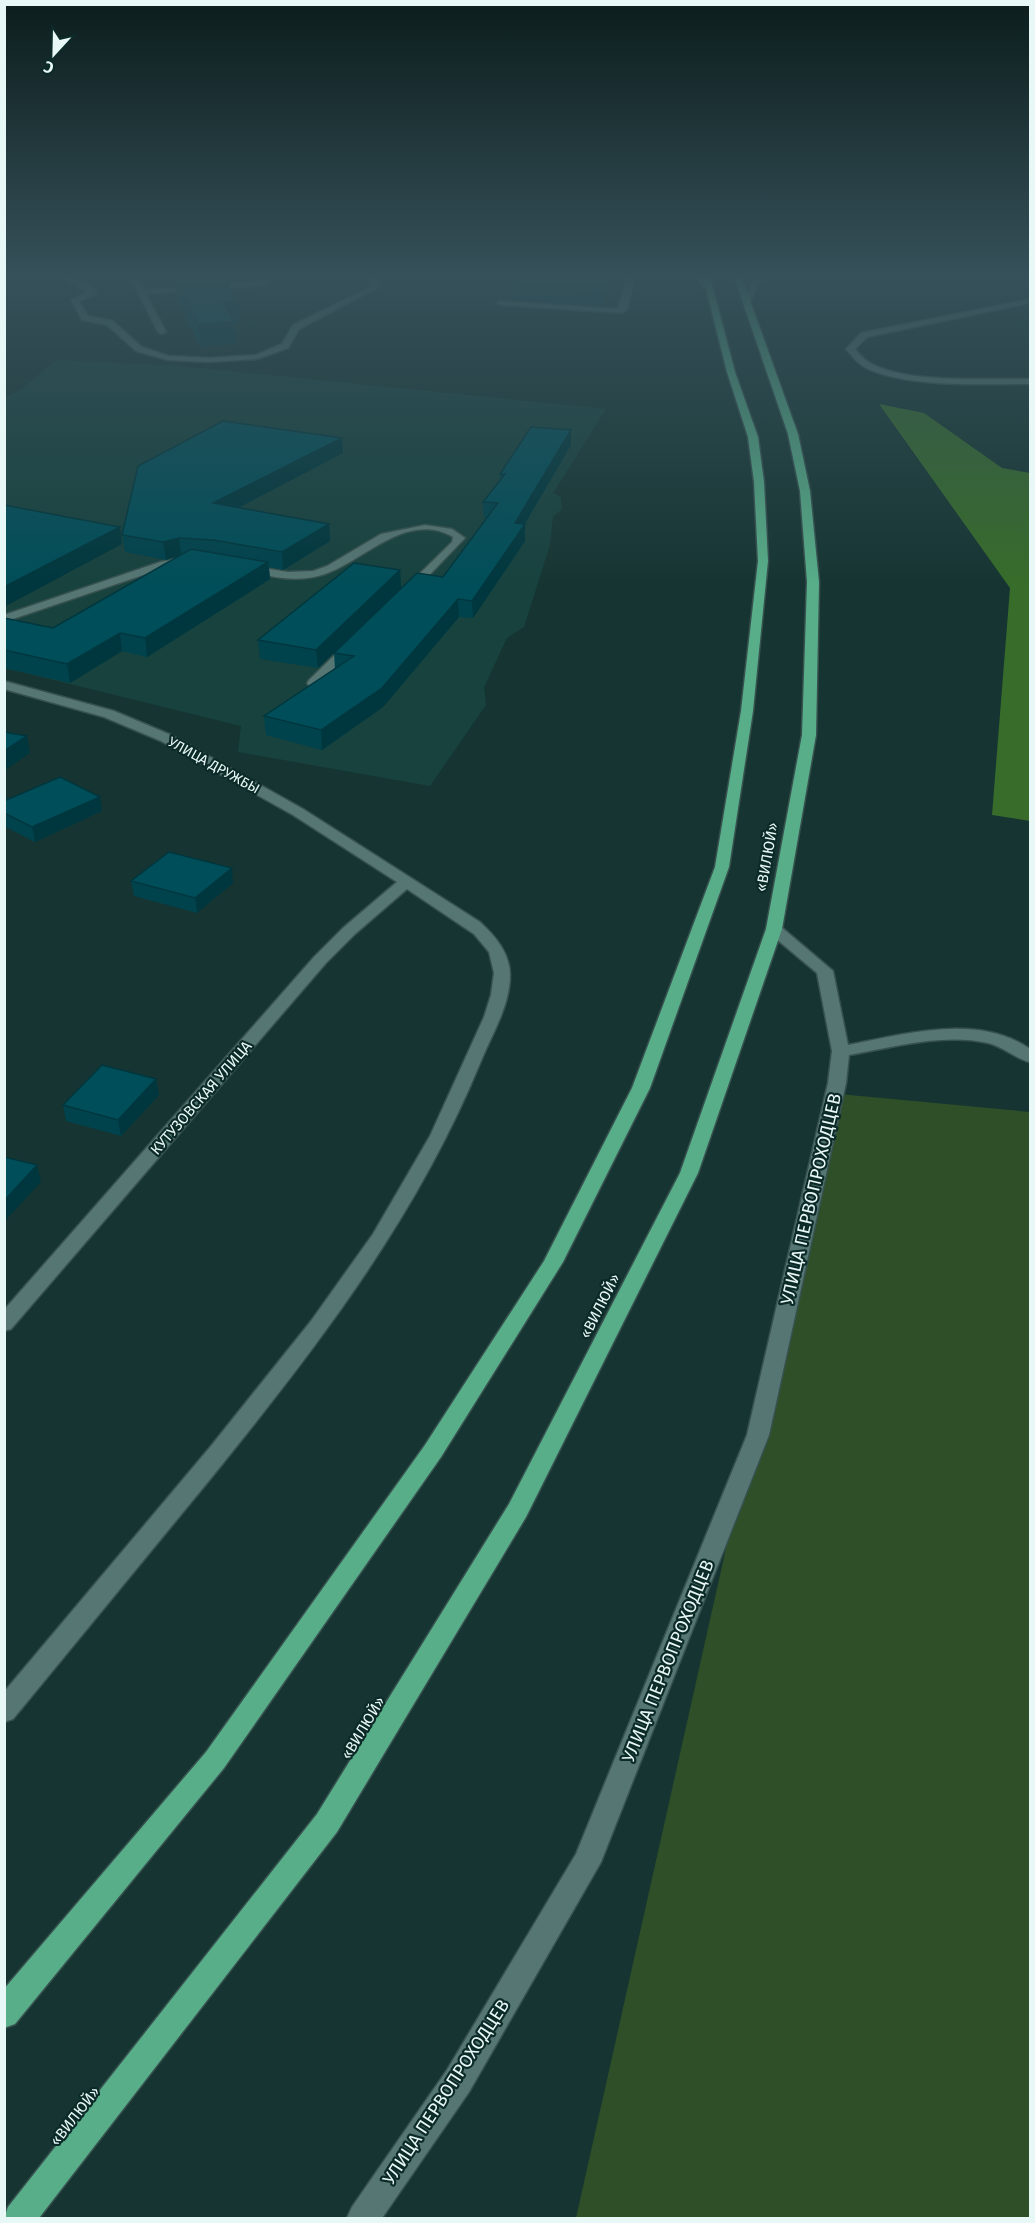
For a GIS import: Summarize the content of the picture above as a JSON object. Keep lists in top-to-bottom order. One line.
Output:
{"streets":{"highway":["«ВИЛЮЙ»"],"street":["УЛИЦА ДРУЖБЫ","КУТУЗОВСКАЯ УЛИЦА","УЛИЦА ПЕРВОПРОХОДЦЕВ"]},"crossings":[["УЛИЦА ДРУЖБЫ","КУТУЗОВСКАЯ УЛИЦА"],["«ВИЛЮЙ»","УЛИЦА ПЕРВОПРОХОДЦЕВ"]],"north":"bottom"}
